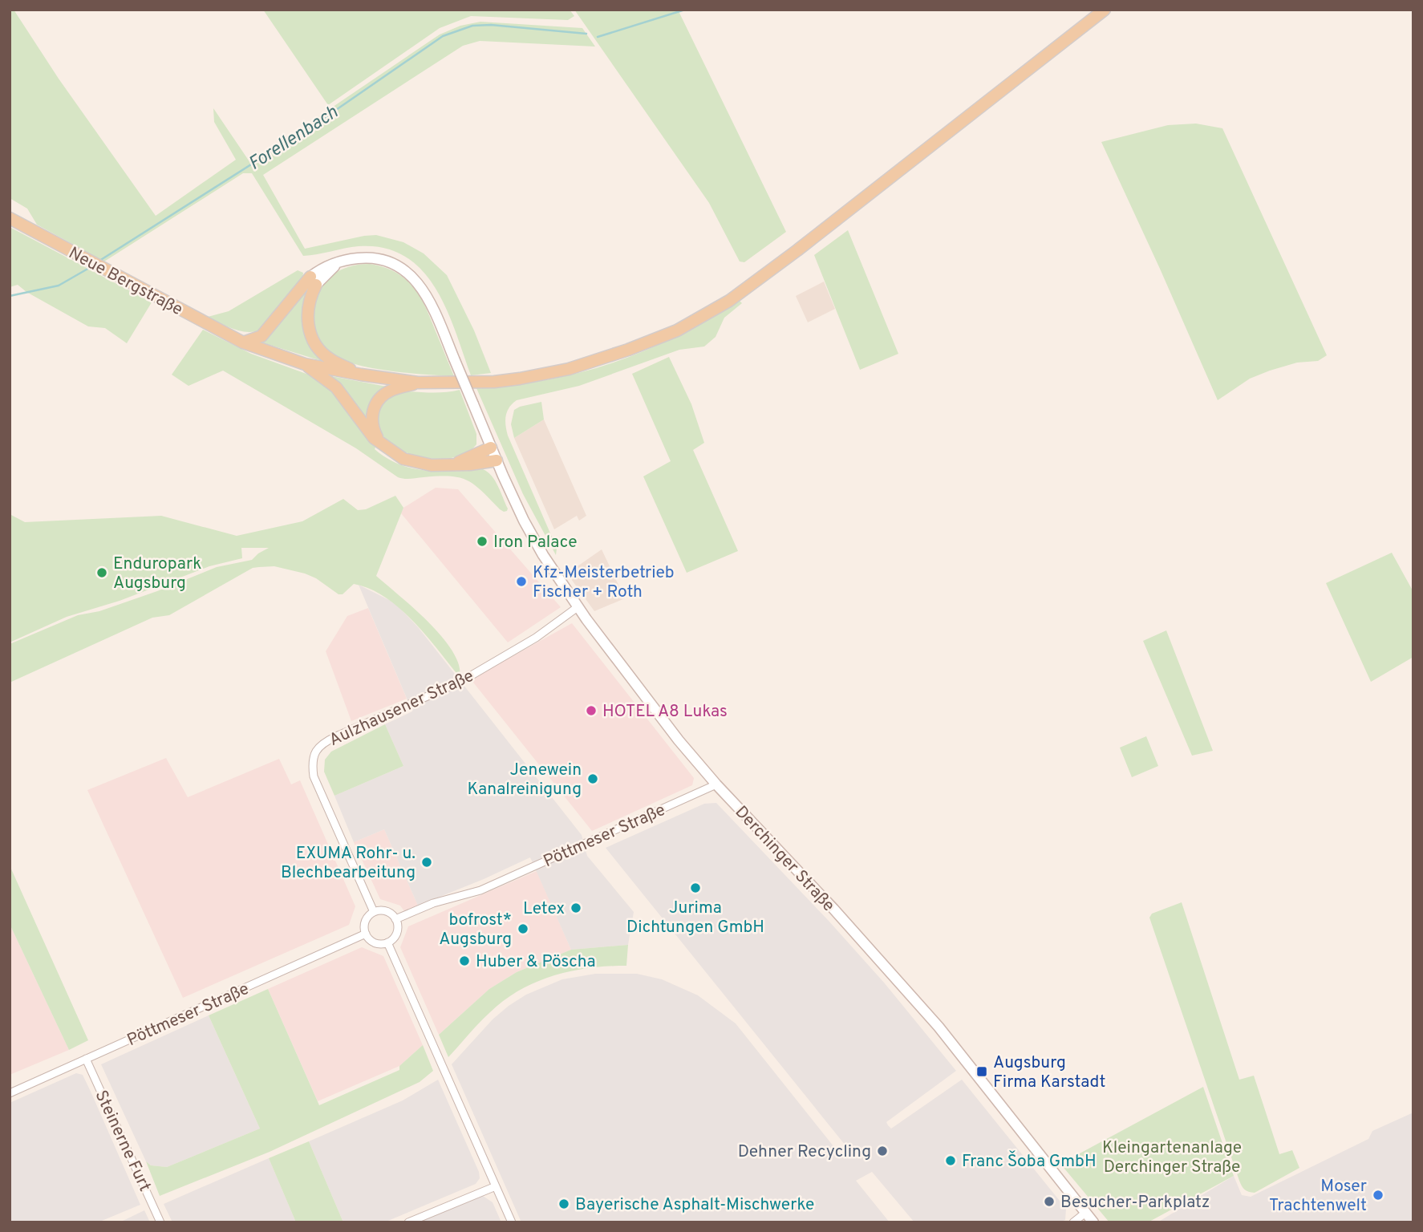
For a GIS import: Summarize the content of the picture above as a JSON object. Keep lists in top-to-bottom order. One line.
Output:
{"streets":{"main road":["Neue Bergstraße","Derchinger Straße"],"street":["Aulzhausener Straße","Pöttmeser Straße","Steinerne Furt"]},"crossings":[["Aulzhausener Straße","Pöttmeser Straße"],["Aulzhausener Straße","Derchinger Straße"],["Pöttmeser Straße","Derchinger Straße"],["Pöttmeser Straße","Steinerne Furt"]],"water":["Forellenbach"],"parks":["Kleingartenanlage Derchinger Straße"],"places":{"other":["Iron Palace","Enduropark Augsburg","Kfz-Meisterbetrieb Fischer + Roth","HOTEL A8 Lukas","Jenewein Kanalreinigung","EXUMA Rohr- u. Blechbearbeitung","Jurima Dichtungen GmbH","Letex","bofrost* Augsburg","Huber & Pöscha","Dehner Recycling","Franc Šoba GmbH","Moser Trachtenwelt","Besucher-Parkplatz","Bayerische Asphalt-Mischwerke"],"transit":["Augsburg Firma Karstadt"]}}
